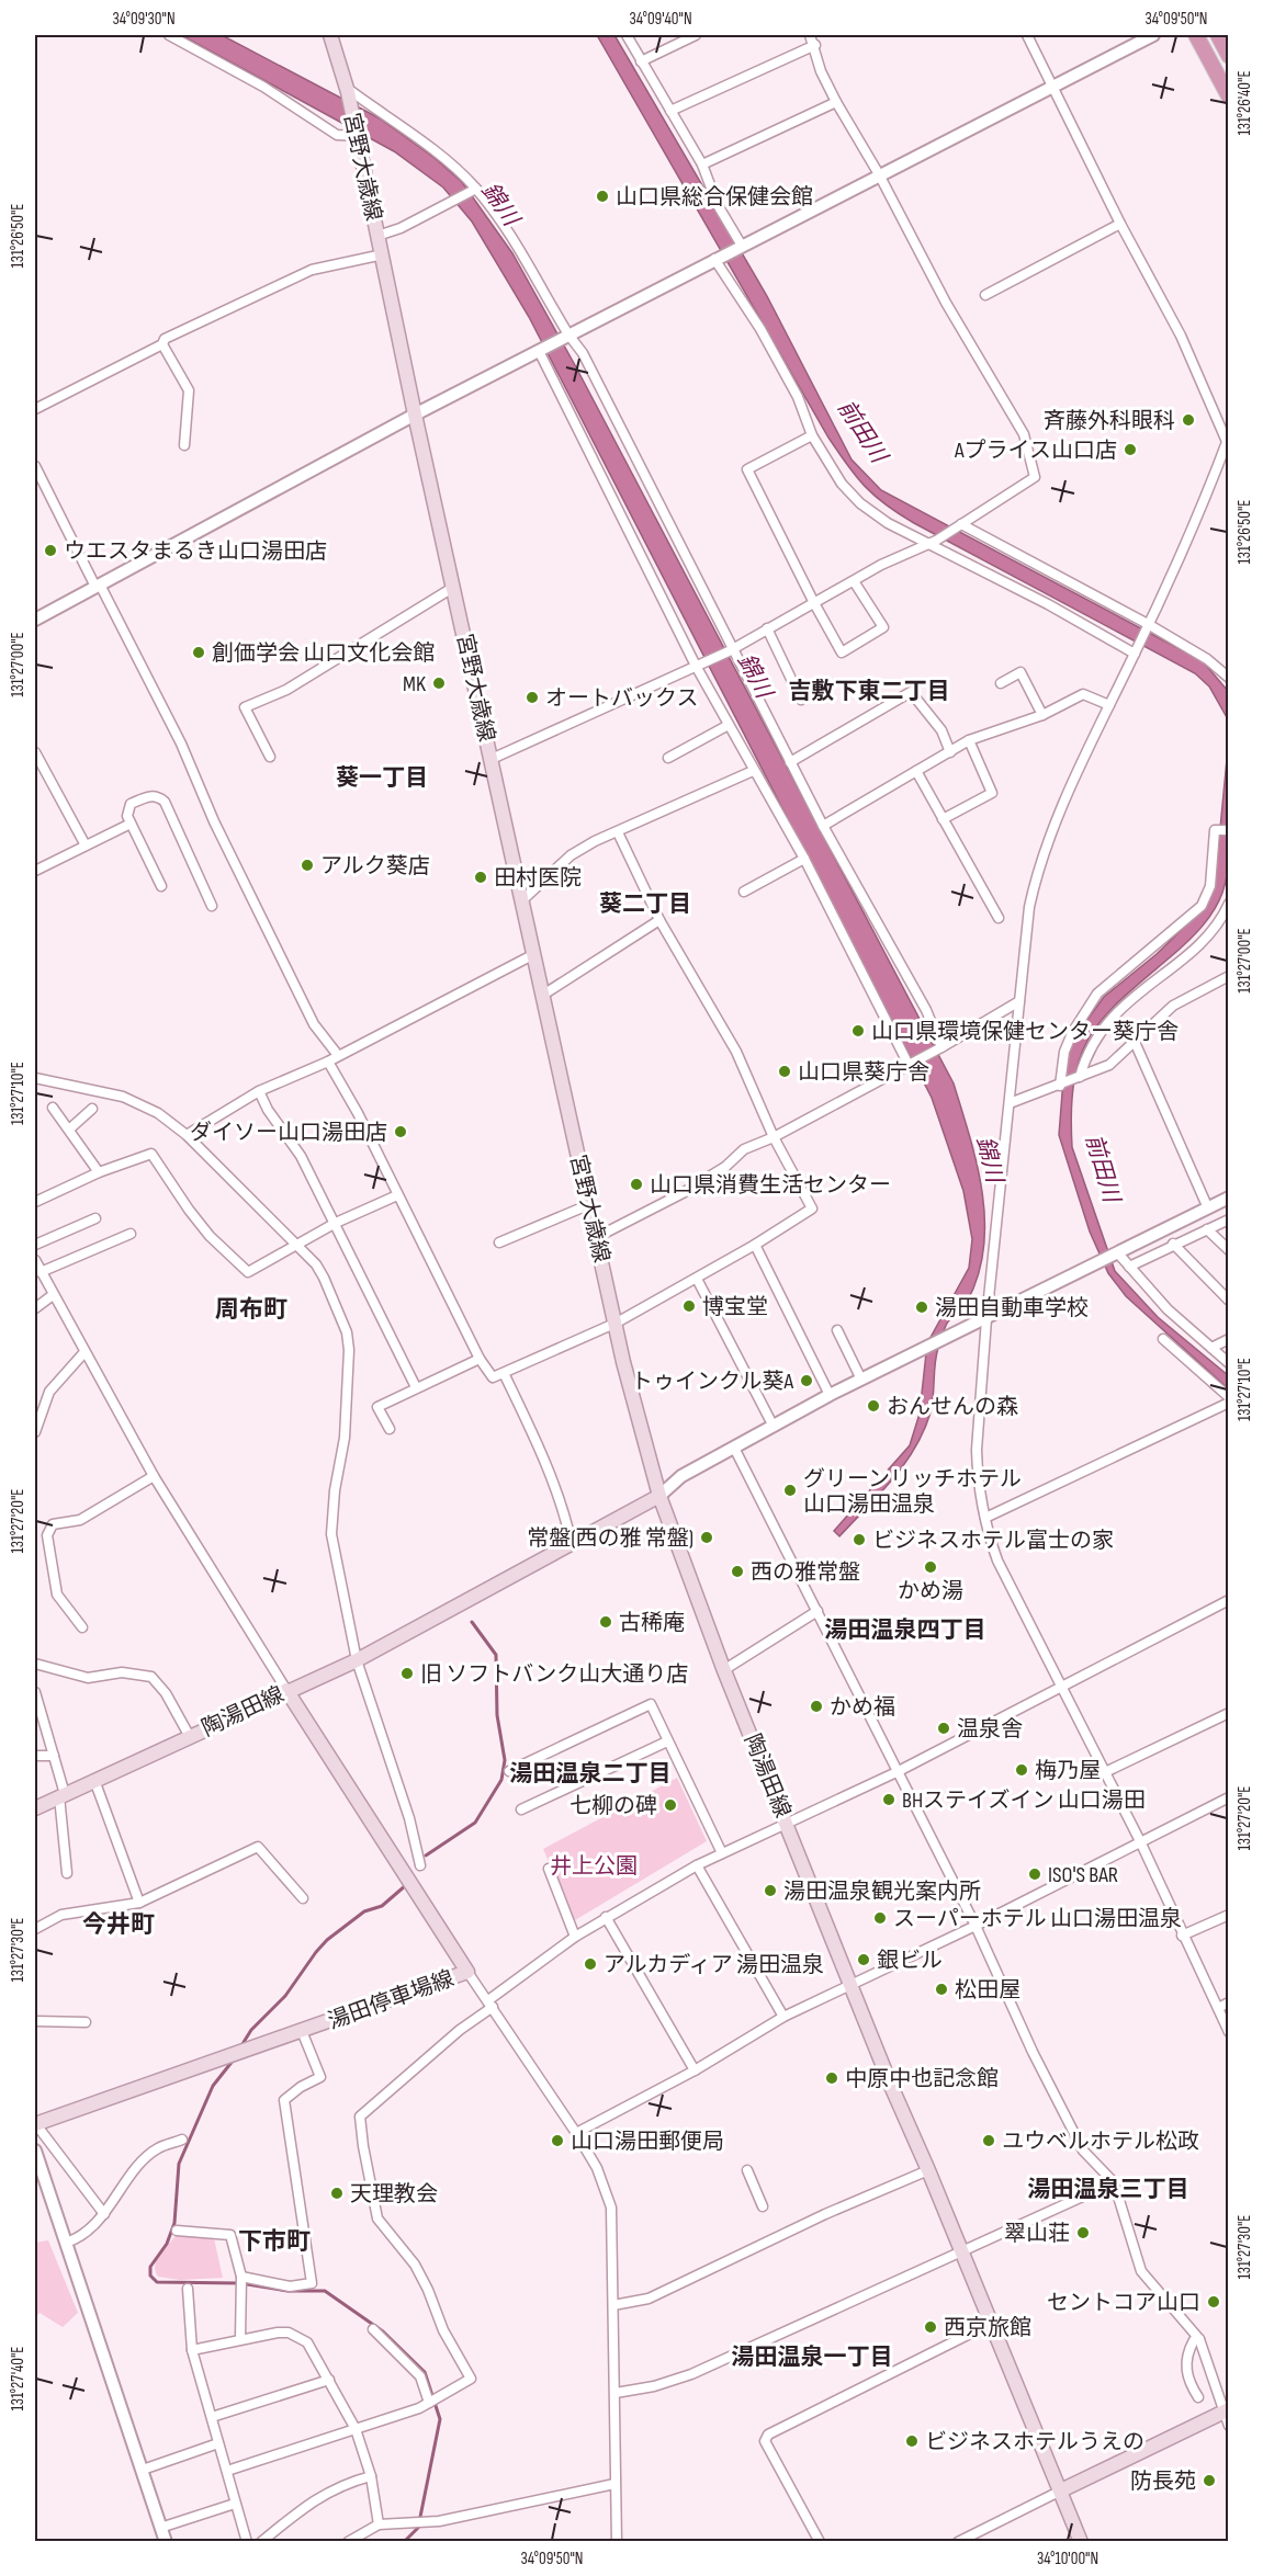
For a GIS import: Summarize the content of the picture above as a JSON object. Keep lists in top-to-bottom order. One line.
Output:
{"streets":{"main road":["宮野大歳線","陶湯田線","湯田停車場線"]},"crossings":[["宮野大歳線","陶湯田線"],["陶湯田線","湯田停車場線"]],"districts":["吉敷下東二丁目","葵一丁目","葵二丁目","周布町","湯田温泉四丁目","湯田温泉二丁目","今井町","湯田温泉三丁目","下市町","湯田温泉一丁目"],"water":["錦川","前田川"],"parks":["井上公園"],"places":["山口県総合保健会館","斉藤外科眼科","Aプライス山口店","ウエスタまるき山口湯田店","創価学会 山口文化会館","MK","オートバックス","アルク葵店","田村医院","山口県環境保健センター葵庁舎","山口県葵庁舎","ダイソー山口湯田店","山口県消費生活センター","博宝堂","湯田自動車学校","トゥインクル葵A","おんせんの森","グリーンリッチホテル 山口湯田温泉","常盤(西の雅 常盤)","ビジネスホテル富士の家","かめ湯","西の雅常盤","古稀庵","旧 ソフトバンク山大通り店","かめ福","温泉舎","梅乃屋","BHステイズイン 山口湯田","七柳の碑","ISO'S BAR","湯田温泉観光案内所","スーパーホテル 山口湯田温泉","銀ビル","アルカディア 湯田温泉","松田屋","中原中也記念館","山口湯田郵便局","ユウベルホテル松政","天理教会","翠山荘","セントコア山口","西京旅館","ビジネスホテルうえの","防長苑"],"coordinates":["34°09'30\"N","34°09'40\"N","34°09'50\"N","131°26'40\"E","131°26'50\"E","131°27'00\"E","131°27'10\"E","131°27'20\"E","131°27'30\"E","131°27'40\"E","34°10'00\"N"]}
